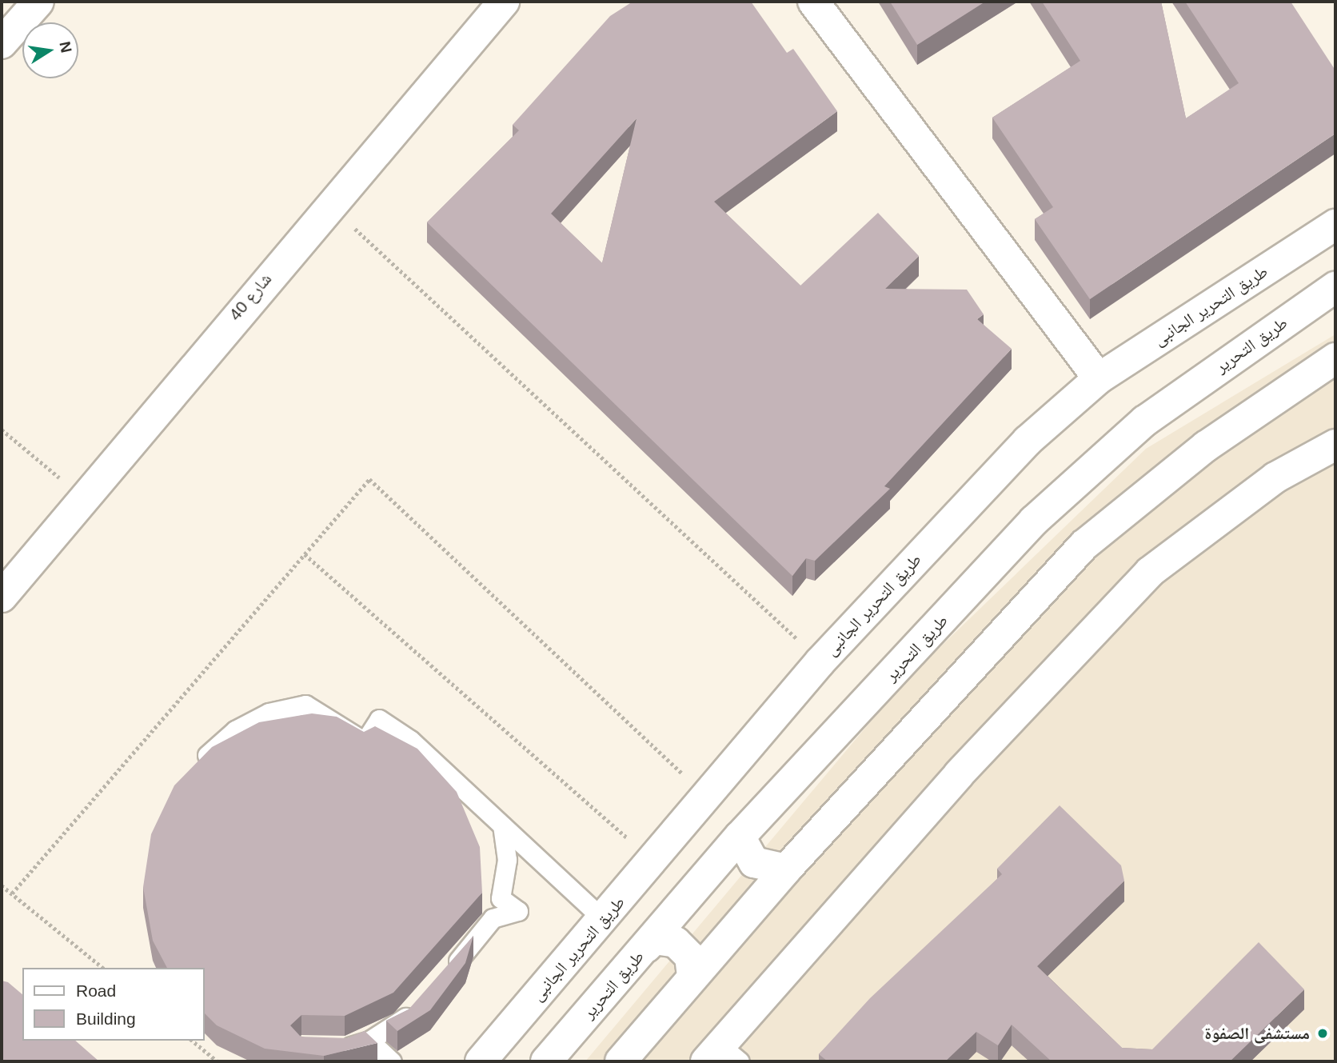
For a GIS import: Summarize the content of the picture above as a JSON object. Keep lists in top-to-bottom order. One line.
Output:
{"streets":{"street":["شارع 40","طريق التحرير الجانبى","طريق التحرير"]},"places":["مستشفى الصفوة"],"legend":["Road","Building"],"north":"right"}
